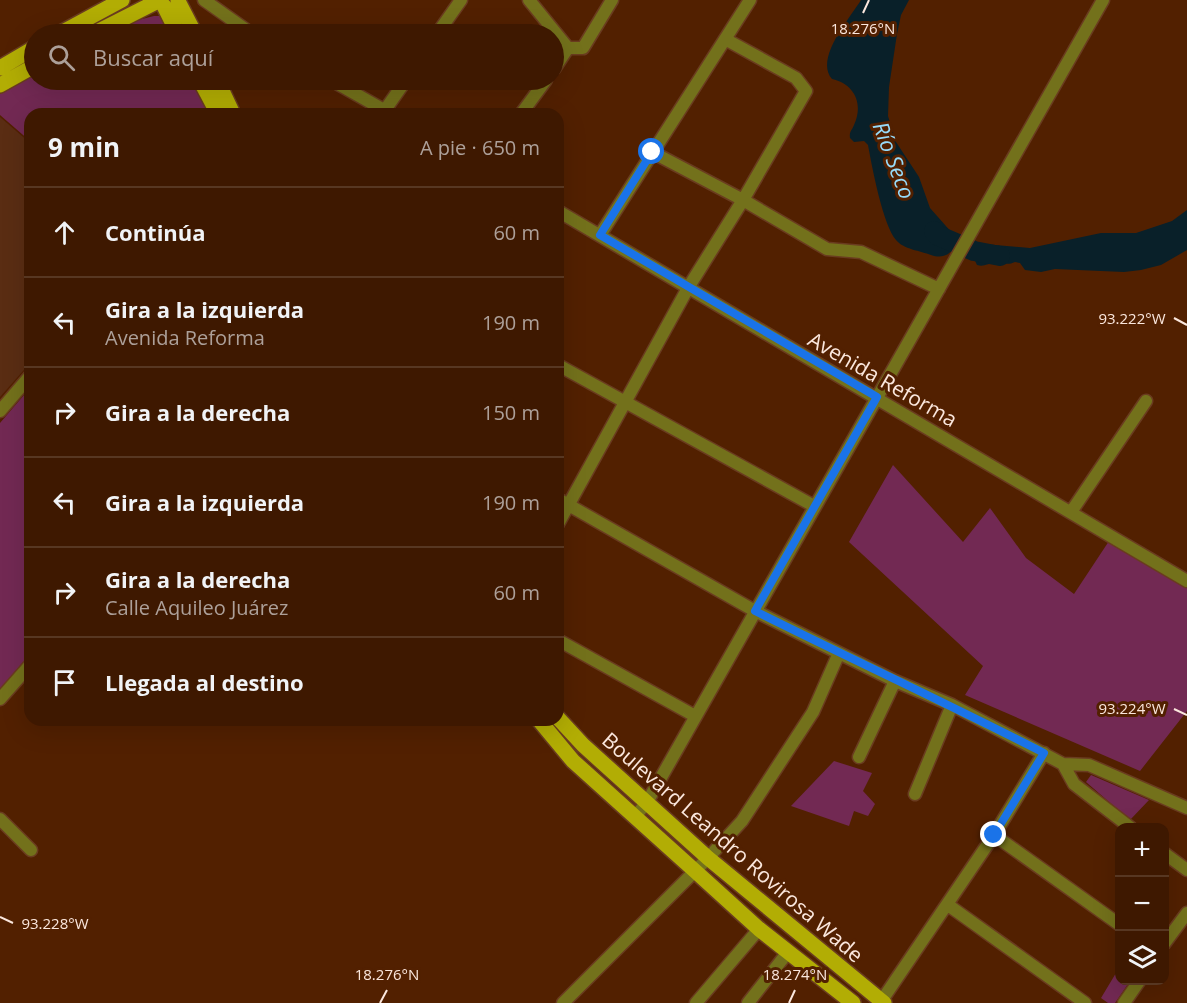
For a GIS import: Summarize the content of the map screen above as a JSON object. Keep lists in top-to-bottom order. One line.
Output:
{"streets":{"main road":["Boulevard Leandro Rovirosa Wade"],"street":["Avenida Reforma"]},"water":["Río Seco"],"page":{"search":"Buscar aquí","heading":["9 min","A pie · 650 m"],"list":[["Continúa","60 m"],["Gira a la izquierda","Avenida Reforma","190 m"],["Gira a la derecha","150 m"],["Gira a la izquierda","190 m"],["Gira a la derecha","Calle Aquileo Juárez","60 m"],"Llegada al destino"],"map_buttons":["+","−"]},"coordinates":["18.276°N","93.222°W","93.224°W","93.228°W","18.274°N"]}
